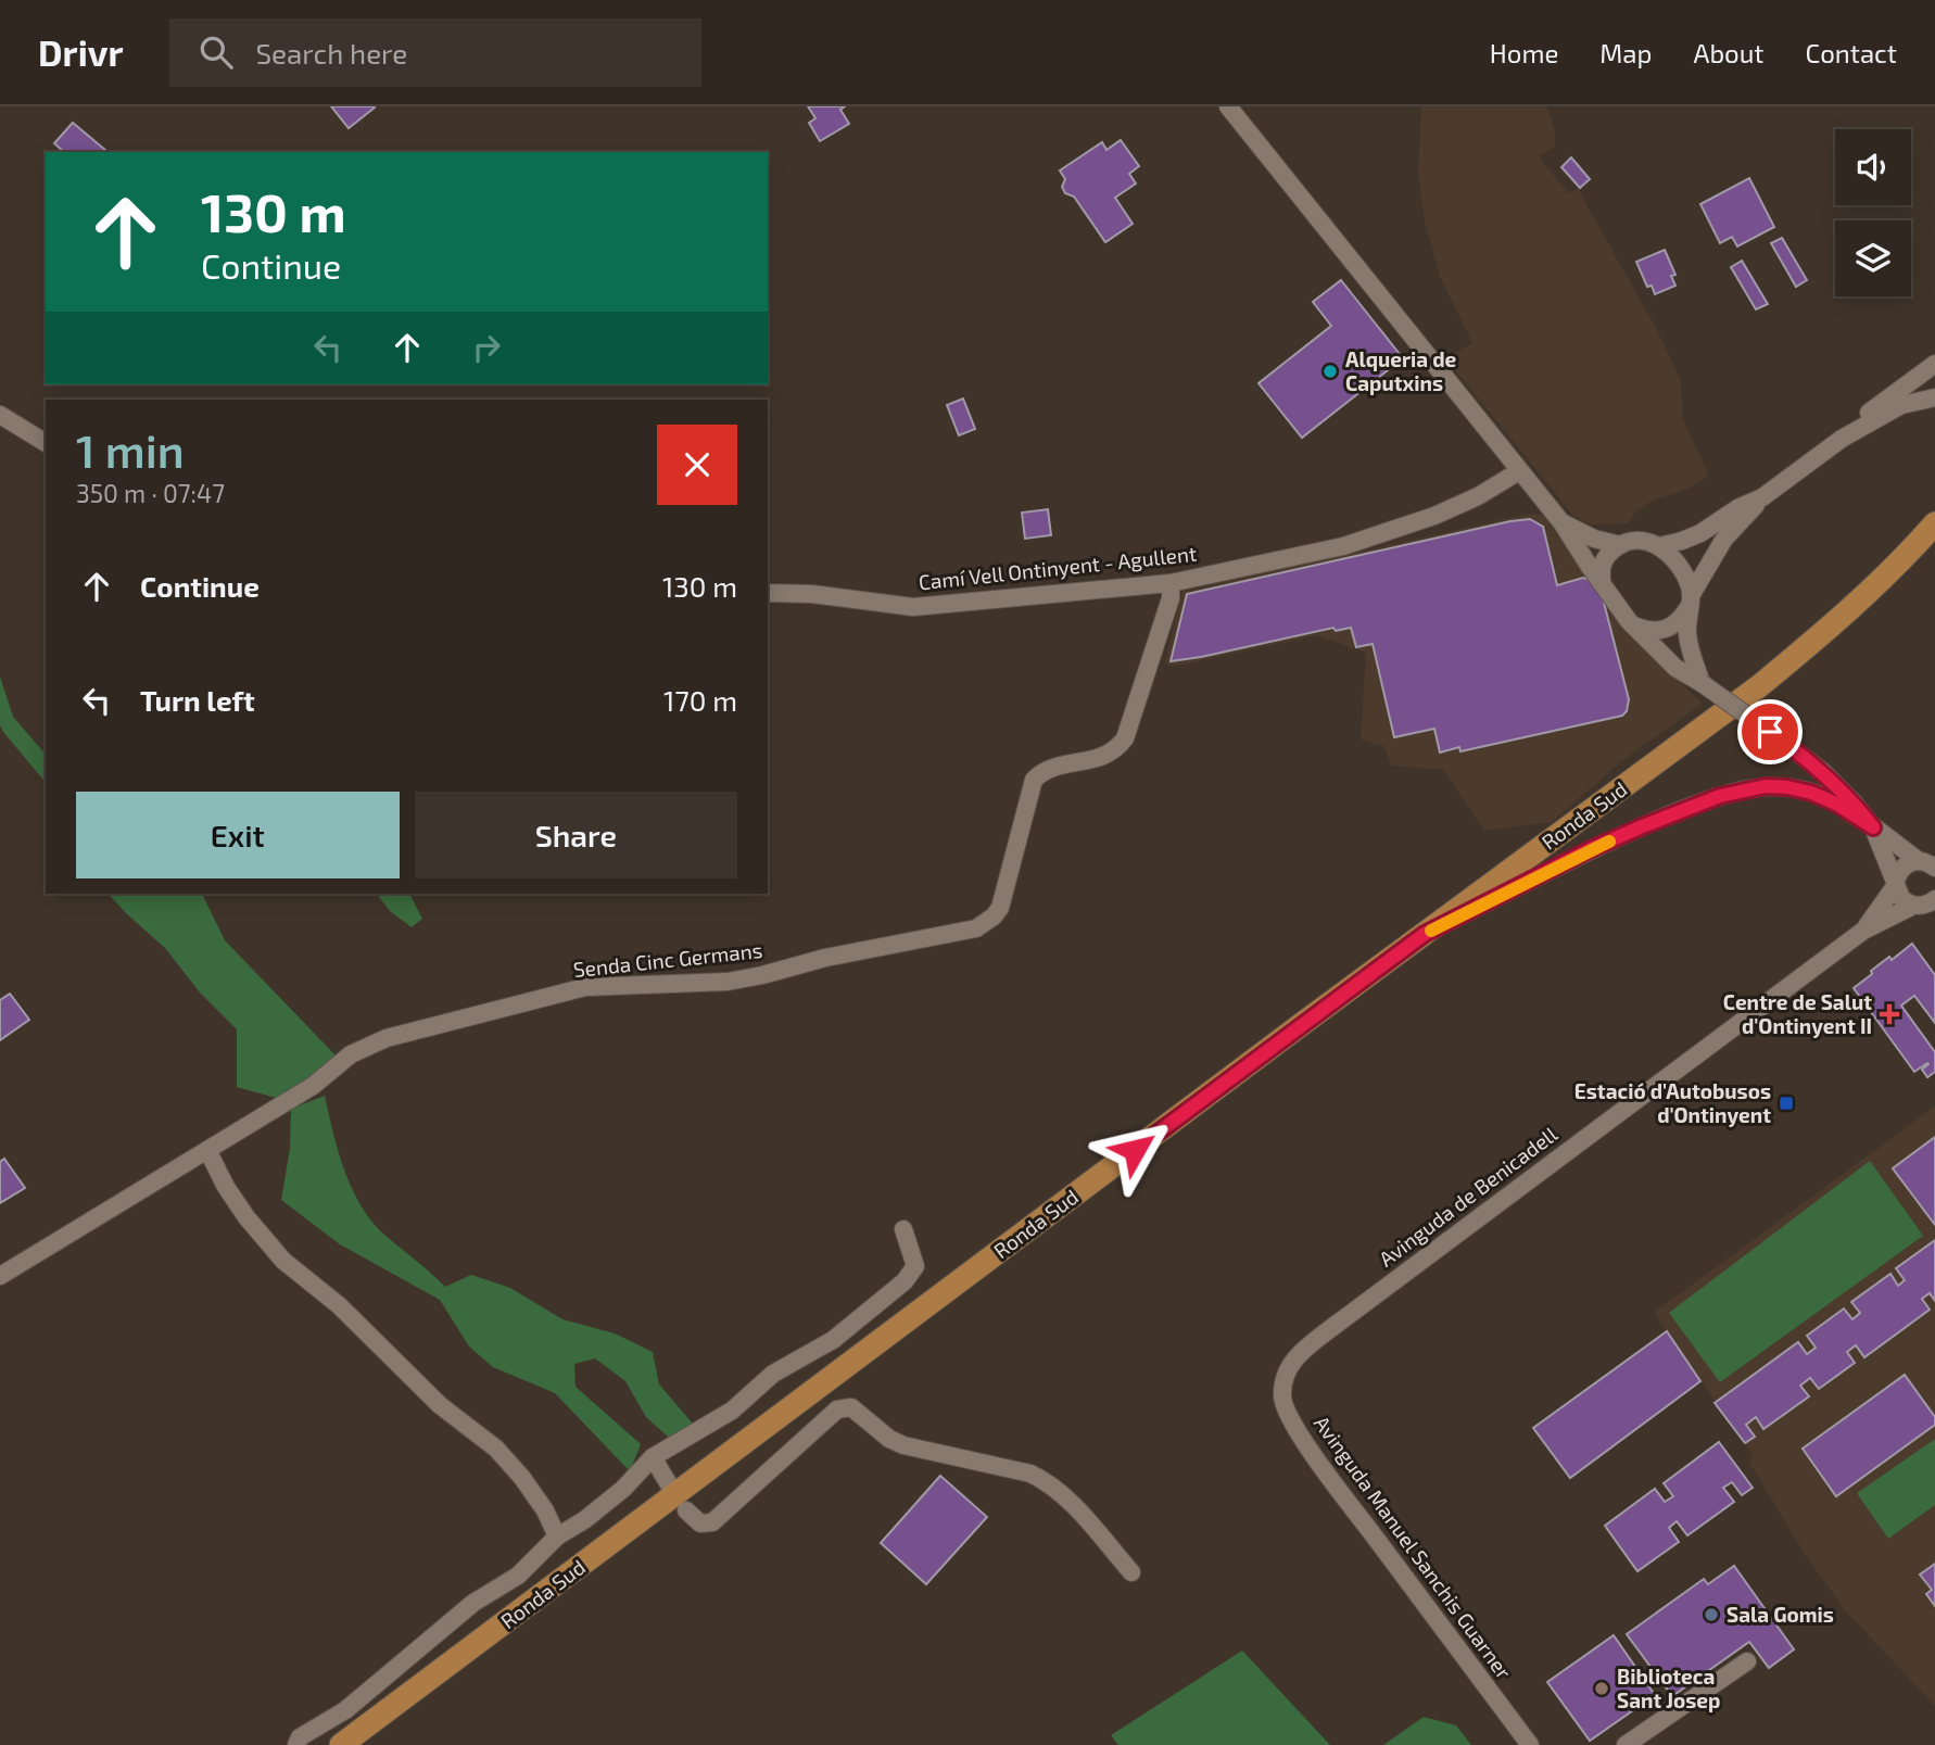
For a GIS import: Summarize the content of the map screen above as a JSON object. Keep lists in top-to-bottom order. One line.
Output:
{"streets":{"main road":["Ronda Sud"],"street":["Camí Vell Ontinyent - Agullent","Senda Cinc Germans","Avinguda de Benicadell","Avinguda Manuel Sanchis Guarner"]},"crossings":[["Camí Vell Ontinyent - Agullent","Senda Cinc Germans"],["Avinguda de Benicadell","Avinguda Manuel Sanchis Guarner"]],"places":{"other":["Alqueria de Caputxins","Sala Gomis","Biblioteca Sant Josep"],"health":["Centre de Salut d'Ontinyent II"],"transit":["Estació d'Autobusos d'Ontinyent"]},"page":{"header":"Drivr","search":"Search here","nav":["Home","Map","About","Contact"],"turn":["130 m","Continue"],"heading":["1 min","350 m · 07:47"],"list":[{"name":"Continue","value":"130 m"},{"name":"Turn left","value":"170 m"}],"buttons":["Exit","Share"]}}
